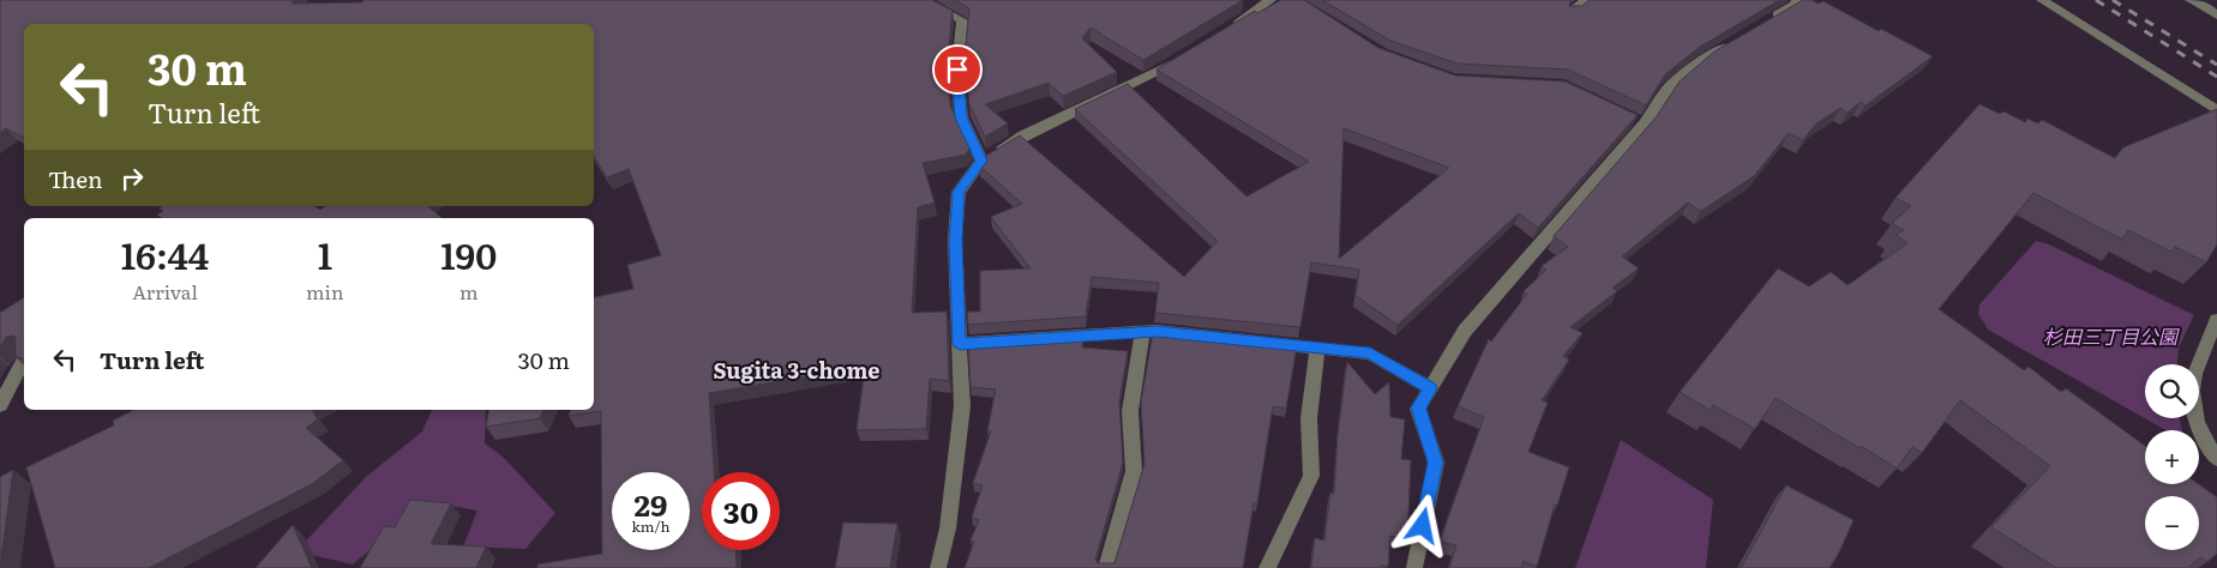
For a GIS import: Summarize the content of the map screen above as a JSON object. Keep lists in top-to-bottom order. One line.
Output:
{"districts":["Sugita 3-chome"],"parks":["杉田三丁目公園"],"page":{"turn":["30 m","Turn left"],"then":"Then","eta":["16:44","Arrival","1","min","190","m"],"list":[{"name":"Turn left","value":"30 m"}],"map_buttons":["+","−"],"speed":"29 km/h","limit":"30"}}
